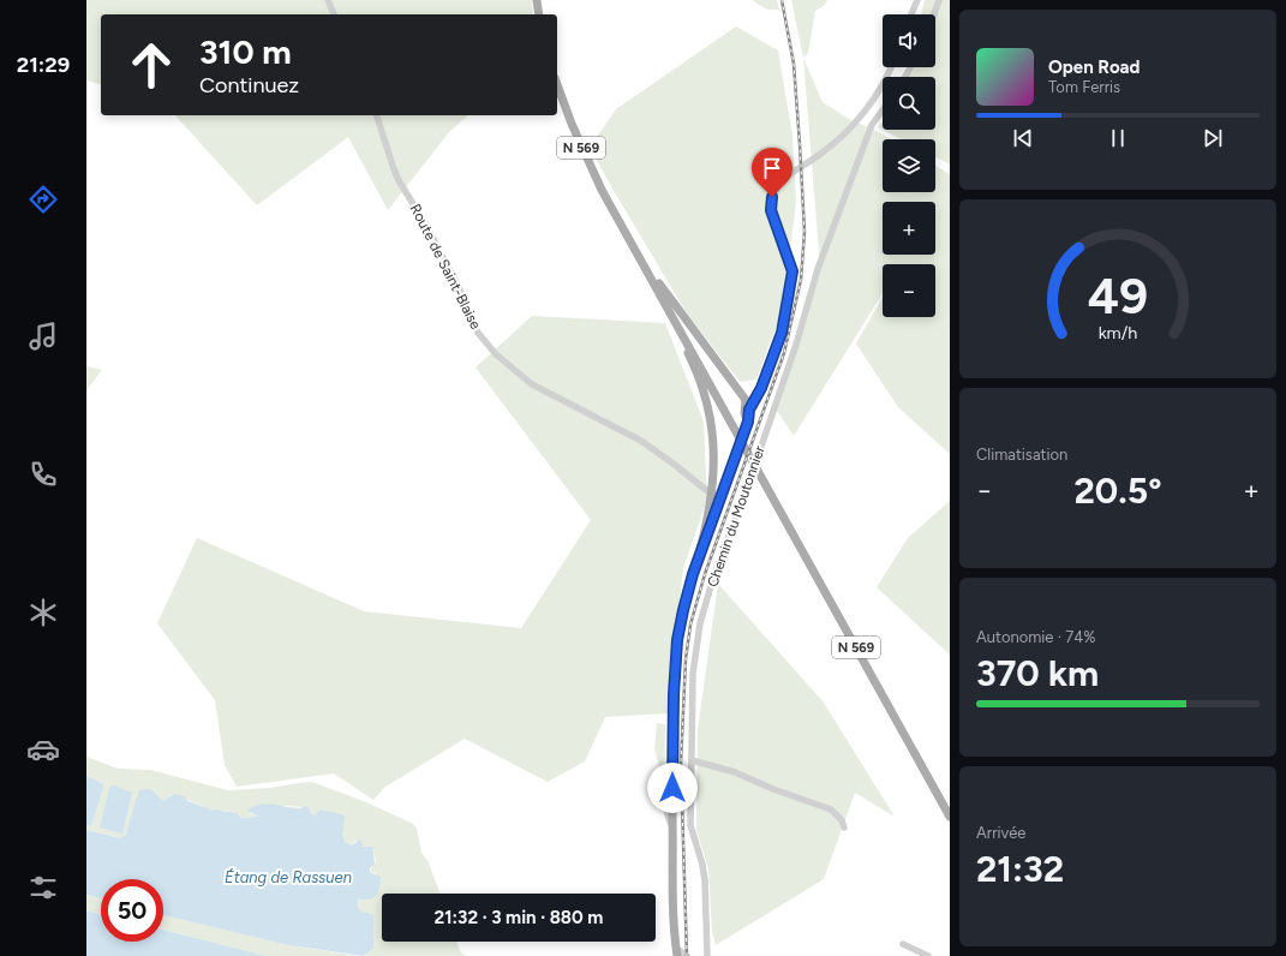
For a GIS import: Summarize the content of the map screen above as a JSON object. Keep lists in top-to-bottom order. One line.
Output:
{"streets":{"main road":["N 569"],"street":["Route de Saint-Blaise","Chemin du Moutonnier"]},"water":["Étang de Rassuen"],"page":{"tabs":"21:29","map_buttons":["+","−"],"turn":["310 m","Continuez"],"song":["Open Road","Tom Ferris"],"tile":["Climatisation",["Autonomie · 74%","370 km"],["Arrivée","21:32"]],"heat":["−","20.5°","+"],"limit":"50","trip":"21:32 · 3 min · 880 m","gauge":["49","km/h"]}}
